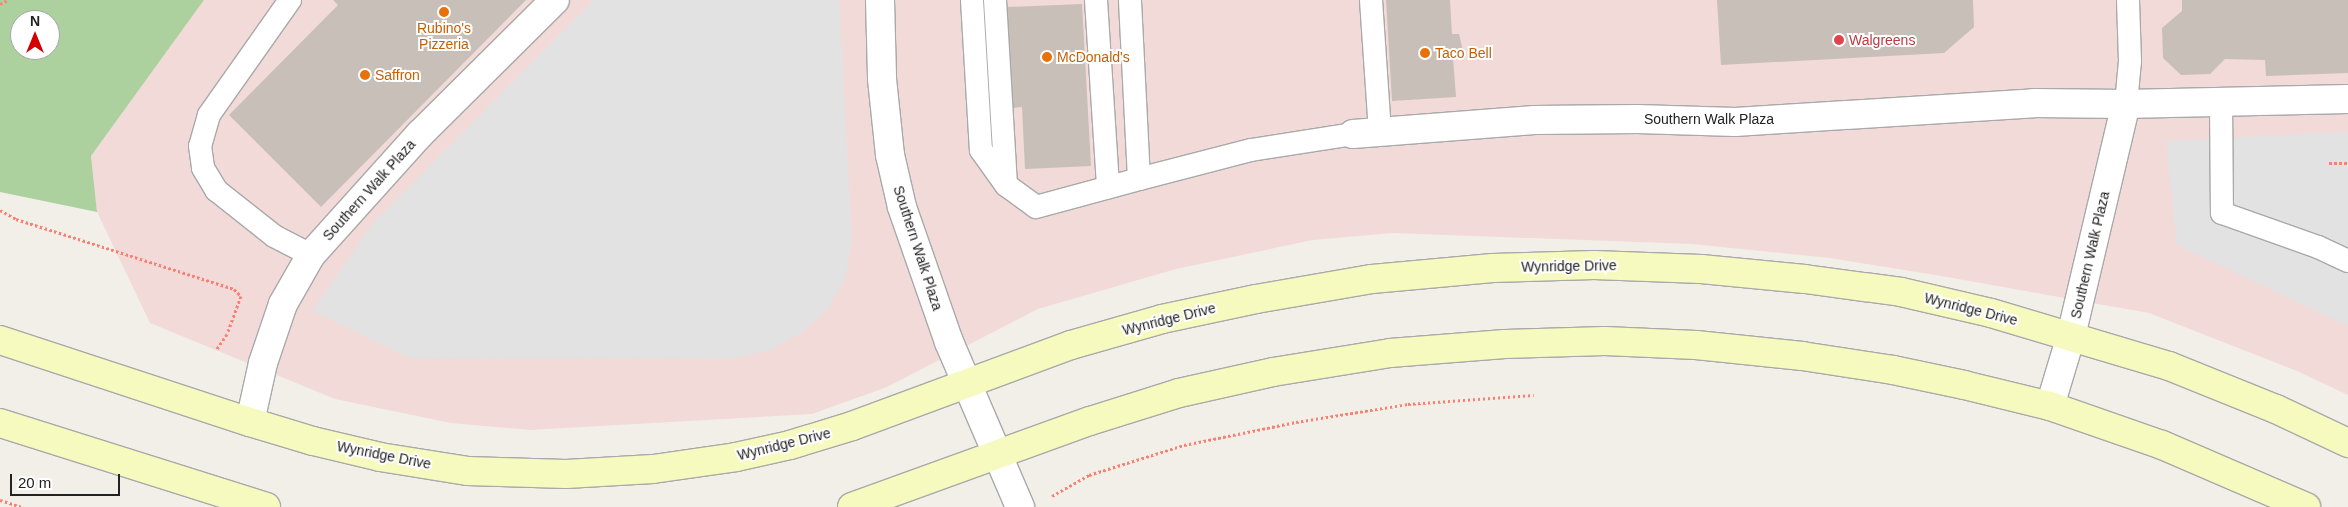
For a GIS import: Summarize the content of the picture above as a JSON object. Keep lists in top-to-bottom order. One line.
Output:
{"streets":{"street":["Southern Walk Plaza","Wynridge Drive"]},"crossings":[["Southern Walk Plaza","Wynridge Drive"]],"places":["Rubino's Pizzeria","Walgreens","Taco Bell","McDonald's","Saffron"],"scale_bar":"20 m","north":"top"}
